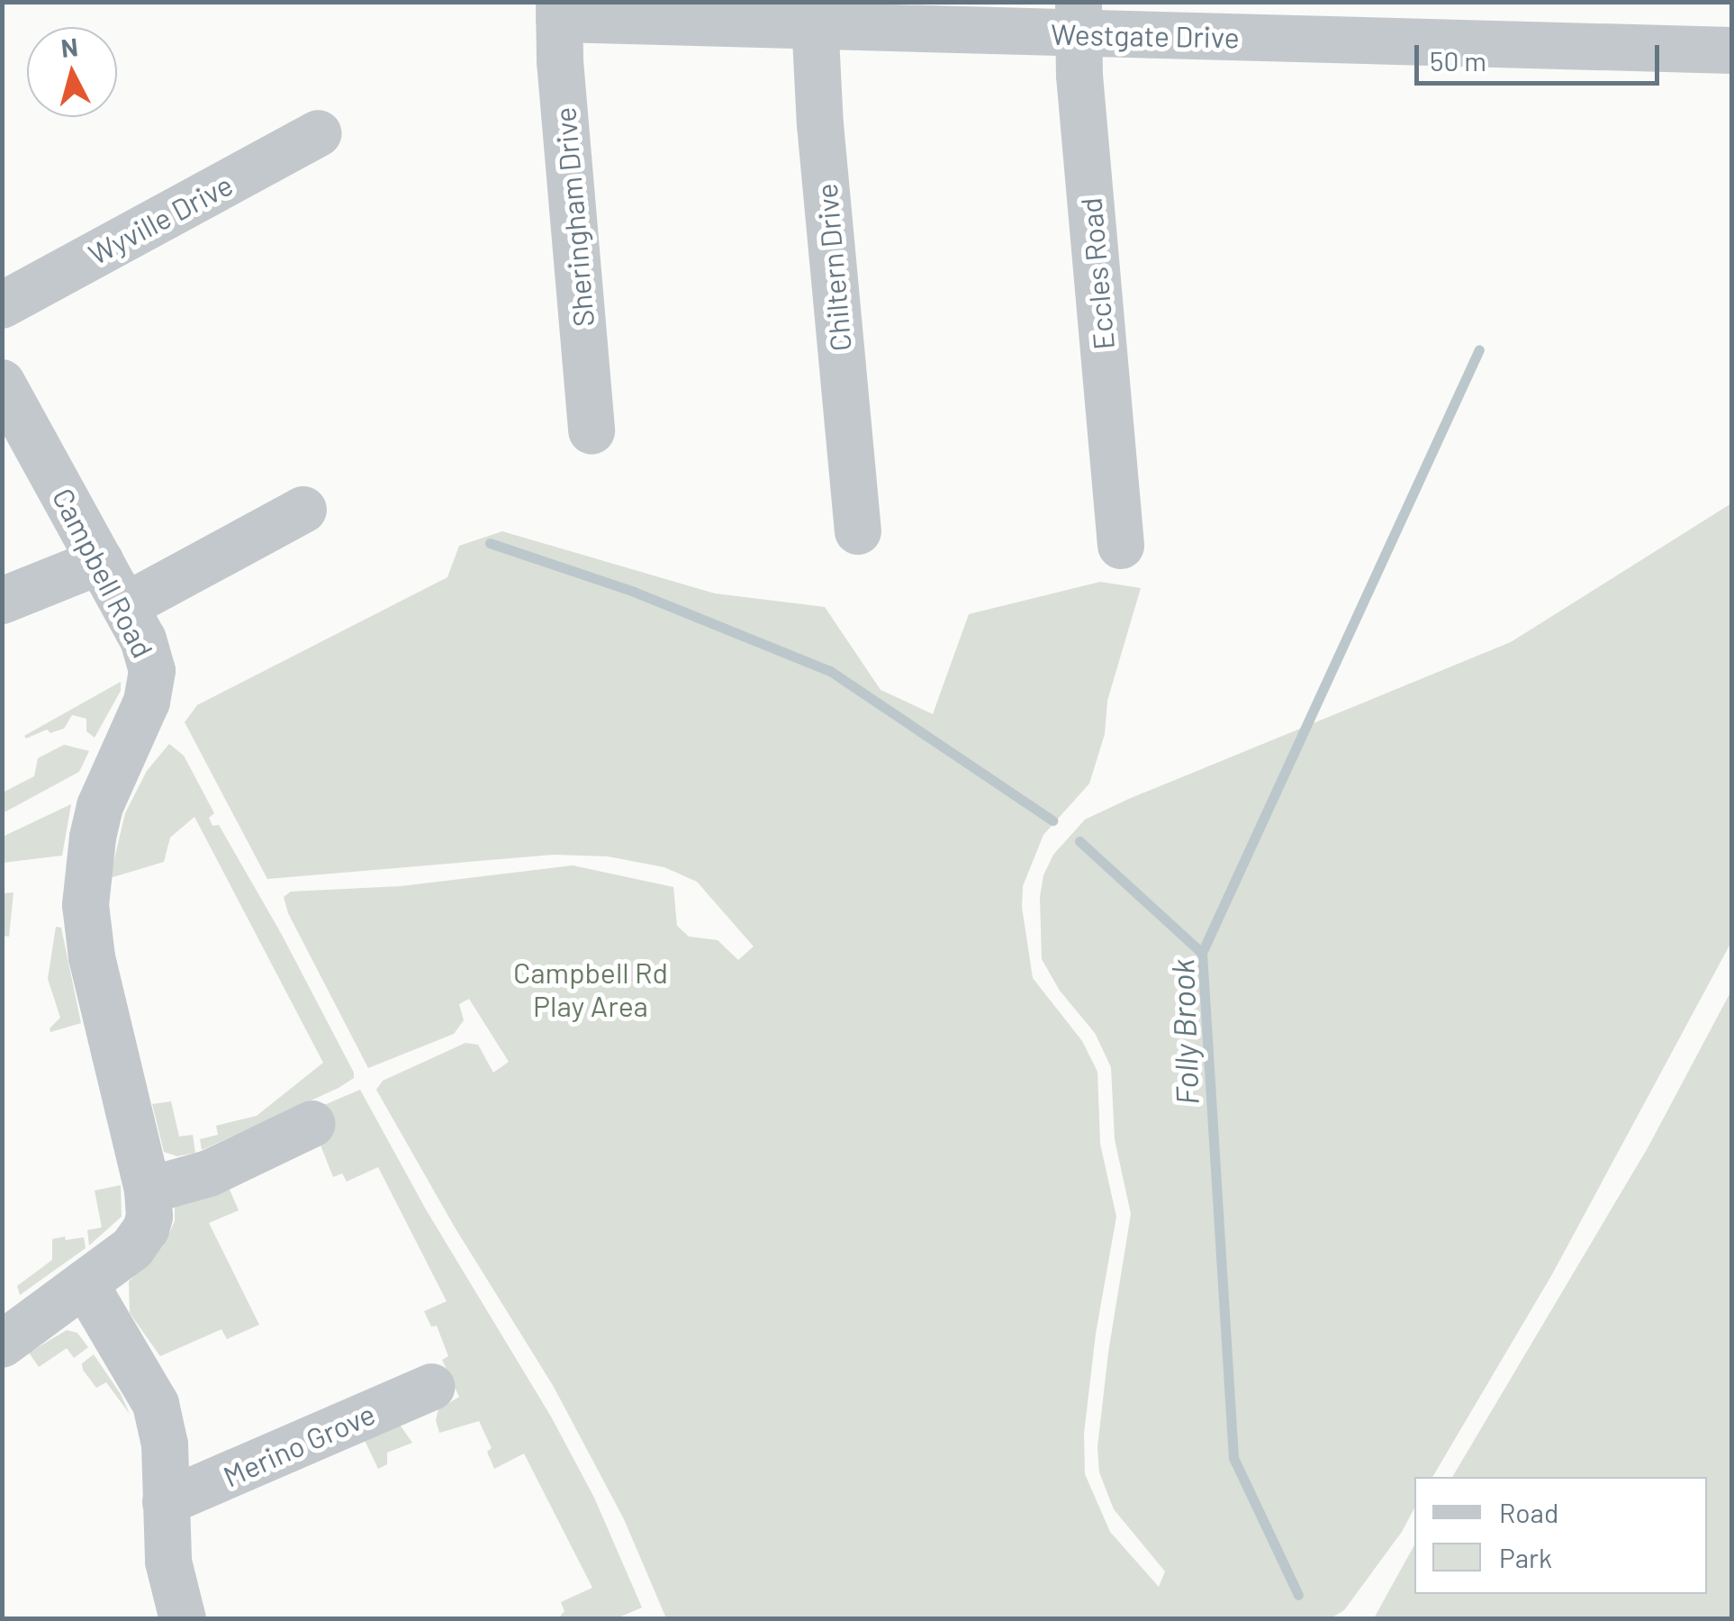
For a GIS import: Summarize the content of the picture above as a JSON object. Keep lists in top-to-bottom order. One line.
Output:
{"streets":{"street":["Westgate Drive","Sheringham Drive","Wyville Drive","Chiltern Drive","Eccles Road","Campbell Road","Merino Grove"]},"crossings":[["Westgate Drive","Sheringham Drive"],["Westgate Drive","Chiltern Drive"],["Westgate Drive","Eccles Road"]],"water":["Folly Brook"],"parks":["Campbell Rd Play Area"],"legend":["Road","Park"],"scale_bar":"50 m","north":"top"}
